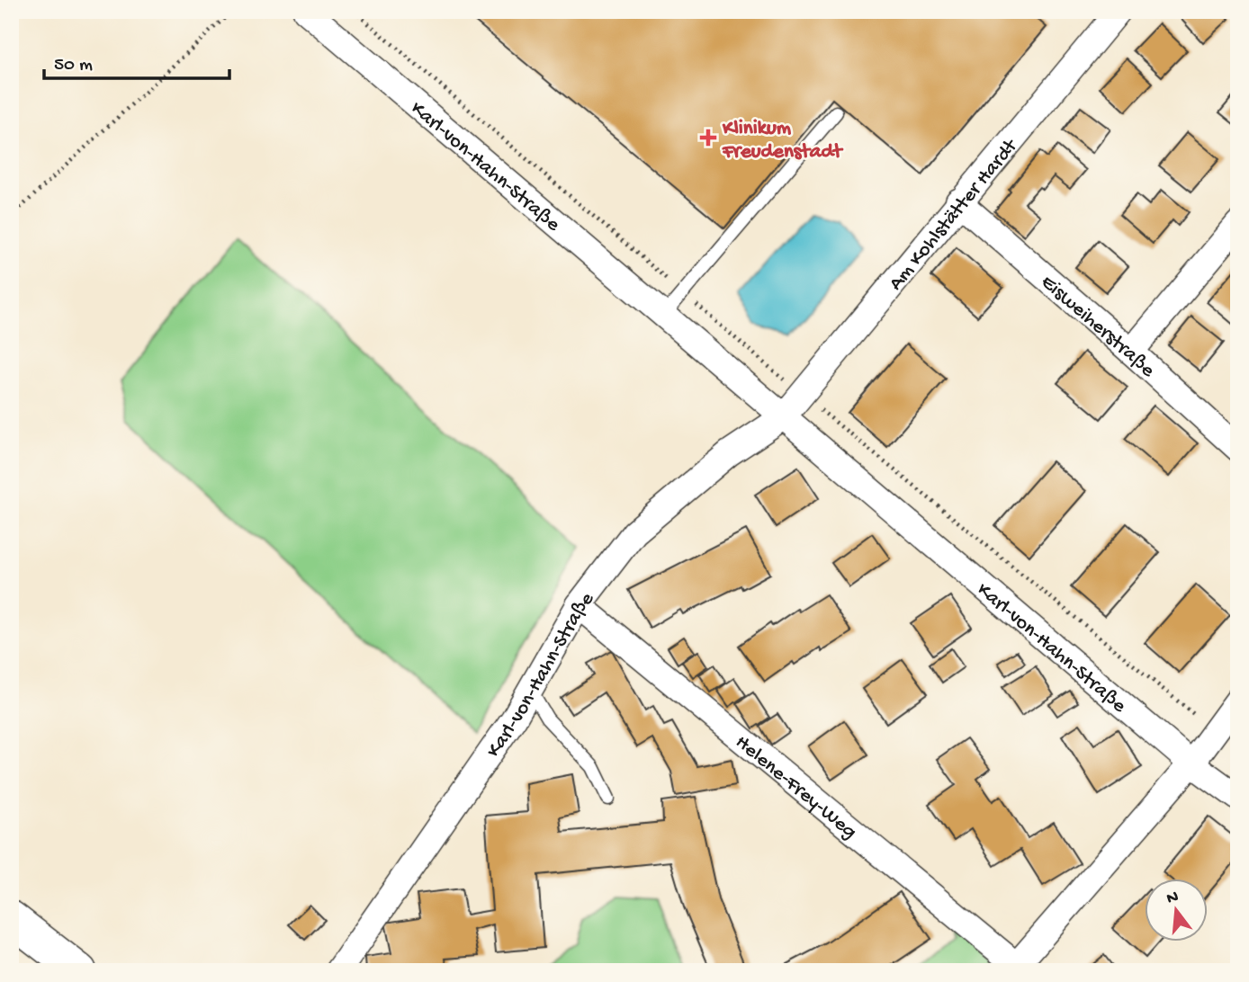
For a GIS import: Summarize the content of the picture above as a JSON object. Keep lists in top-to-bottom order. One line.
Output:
{"streets":{"street":["Karl-von-Hahn-Straße","Am Kohlstätter Hardt","Eisweiherstraße","Helene-Frey-Weg"]},"crossings":[["Karl-von-Hahn-Straße","Am Kohlstätter Hardt"],["Karl-von-Hahn-Straße","Helene-Frey-Weg"],["Am Kohlstätter Hardt","Eisweiherstraße"]],"places":{"health":["Klinikum Freudenstadt"]},"scale_bar":"50 m","north":"top"}
